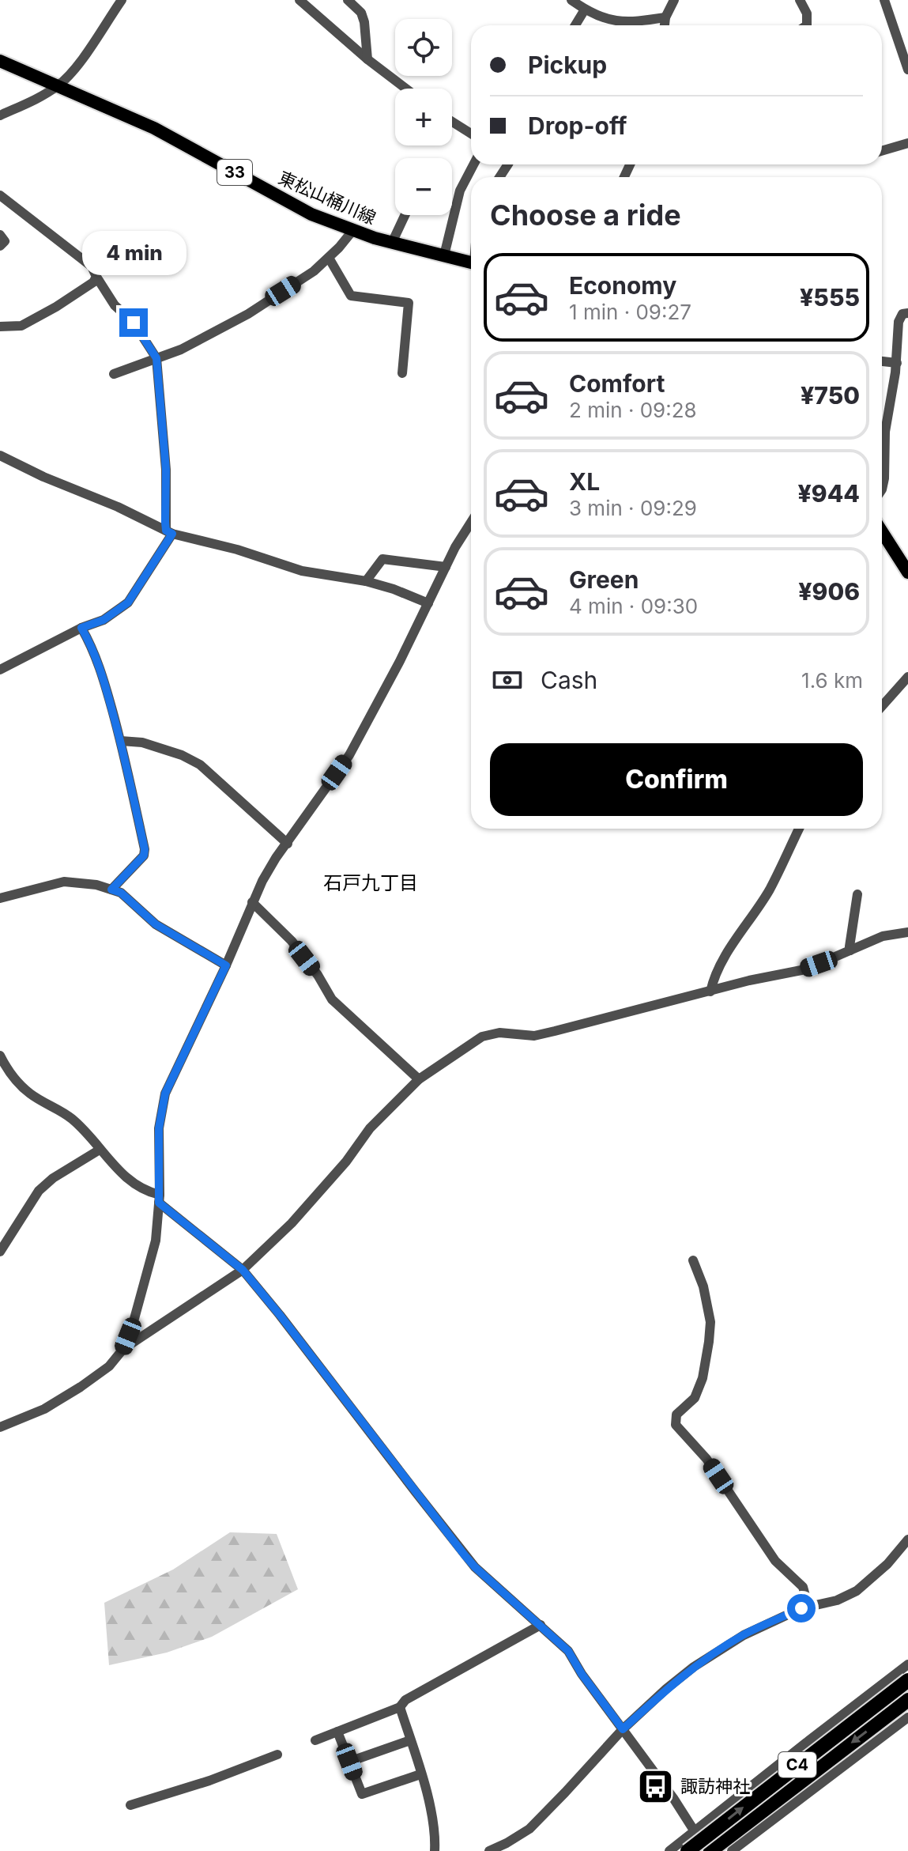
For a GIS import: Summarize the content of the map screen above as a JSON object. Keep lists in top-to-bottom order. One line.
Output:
{"streets":{"highway":["C4"],"main road":["33","東松山桶川線"]},"districts":["石戸九丁目"],"places":{"bus stop":["諏訪神社"]},"page":{"map_buttons":["+","−"],"banner":["Pickup","Drop-off"],"heading":"Choose a ride","bubble":"4 min","list":[{"name":"Economy","note":"1 min · 09:27","value":"¥555"},{"name":"Comfort","note":"2 min · 09:28","value":"¥750"},{"name":"XL","note":"3 min · 09:29","value":"¥944"},{"name":"Green","note":"4 min · 09:30","value":"¥906"}],"pay":["Cash","1.6 km"],"buttons":"Confirm"}}
